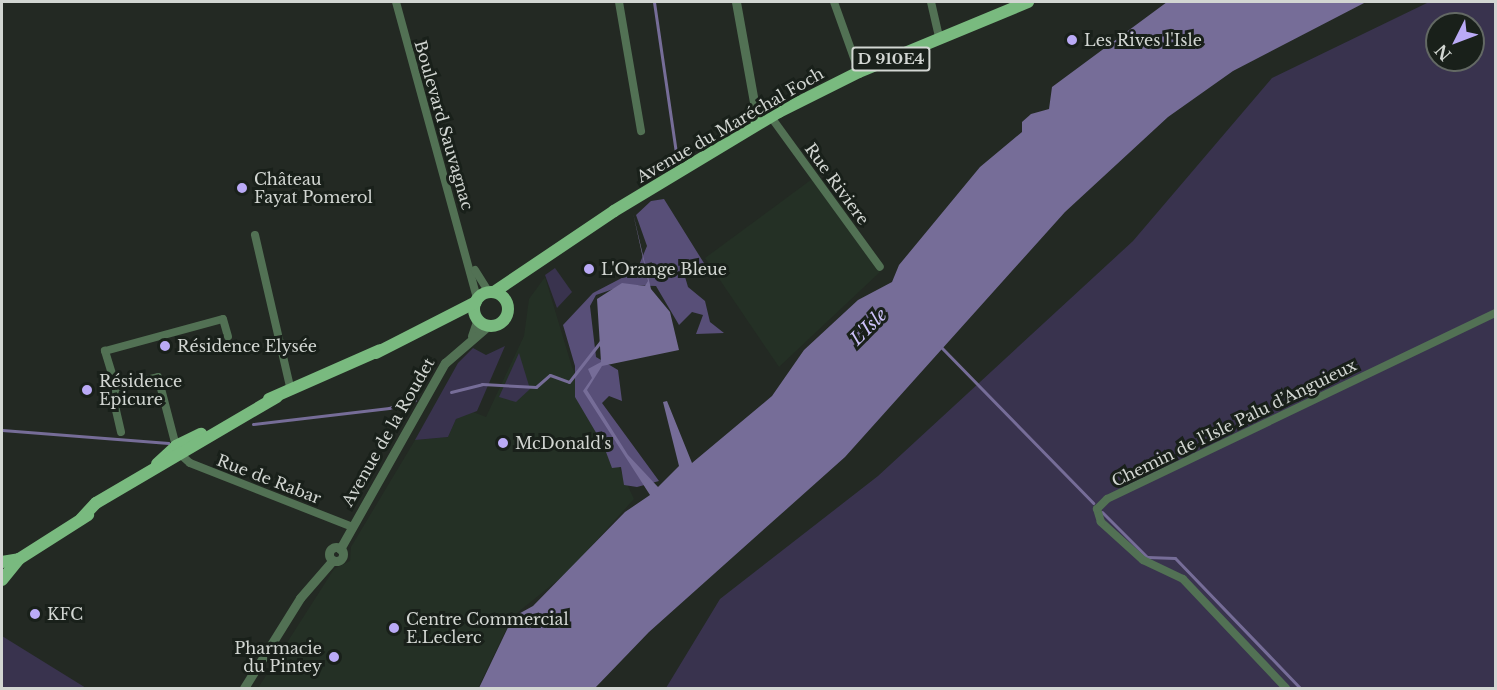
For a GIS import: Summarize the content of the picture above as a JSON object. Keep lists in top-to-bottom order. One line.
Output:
{"streets":{"main road":["D 910E4","Avenue du Maréchal Foch"],"street":["Boulevard Sauvagnac","Rue Riviere","Chemin de l'Isle Palu d’Anguieux","Avenue de la Roudet","Rue de Rabar"]},"crossings":[["Boulevard Sauvagnac","Avenue du Maréchal Foch"],["Boulevard Sauvagnac","Avenue de la Roudet"],["Avenue du Maréchal Foch","Rue Riviere"],["Avenue du Maréchal Foch","Avenue de la Roudet"],["Avenue du Maréchal Foch","Rue de Rabar"],["Avenue de la Roudet","Rue de Rabar"]],"water":["L'Isle"],"places":["Les Rives l'Isle","Château Fayat Pomerol","L'Orange Bleue","Résidence Elysée","Résidence Epicure","McDonald's","KFC","Centre Commercial E.Leclerc","Pharmacie du Pintey"],"north":"bottom left"}
